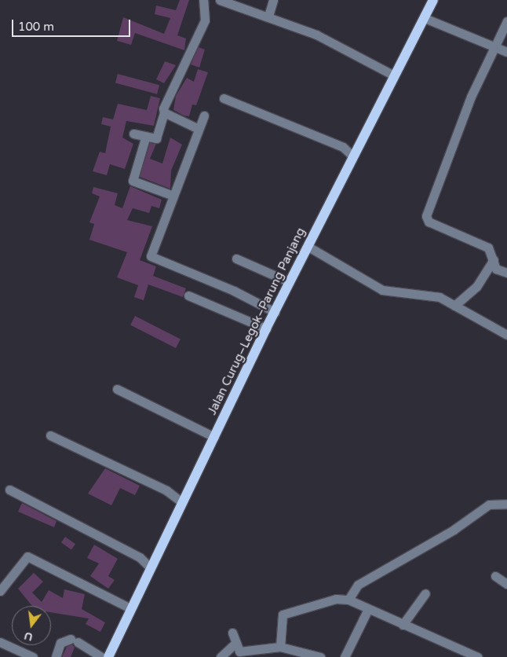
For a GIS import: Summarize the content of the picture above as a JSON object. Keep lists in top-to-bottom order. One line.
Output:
{"streets":{"main road":["Jalan Curug–Legok–Parung Panjang"]},"scale_bar":"100 m","north":"bottom"}
